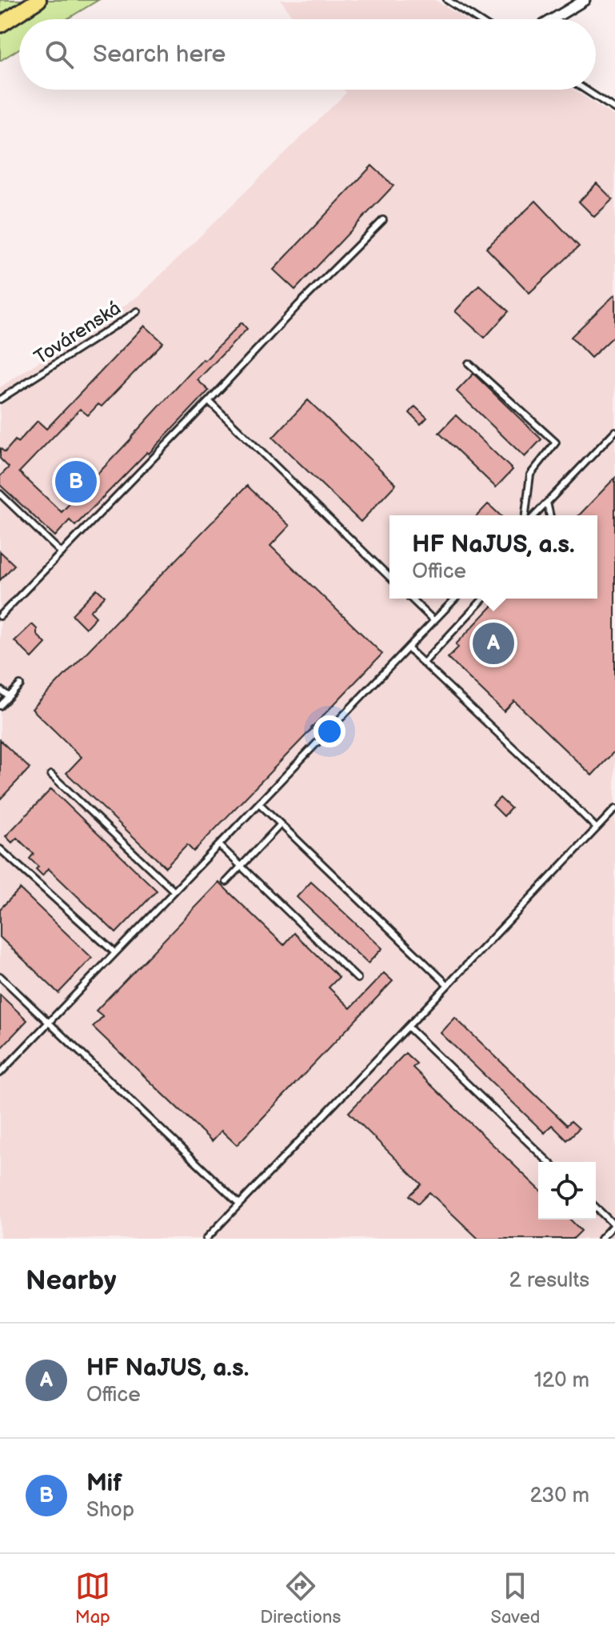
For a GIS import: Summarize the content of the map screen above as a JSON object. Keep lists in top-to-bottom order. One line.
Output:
{"streets":{"lane":["Továrenská"]},"page":{"search":"Search here","pins":["B","A"],"popup":["HF NaJUS, a.s.","Office"],"heading":["Nearby","2 results"],"list":[{"mark":"A","name":"HF NaJUS, a.s.","note":"Office","value":"120 m"},{"mark":"B","name":"Mif","note":"Shop","value":"230 m"}],"nav":["Map","Directions","Saved"]}}
